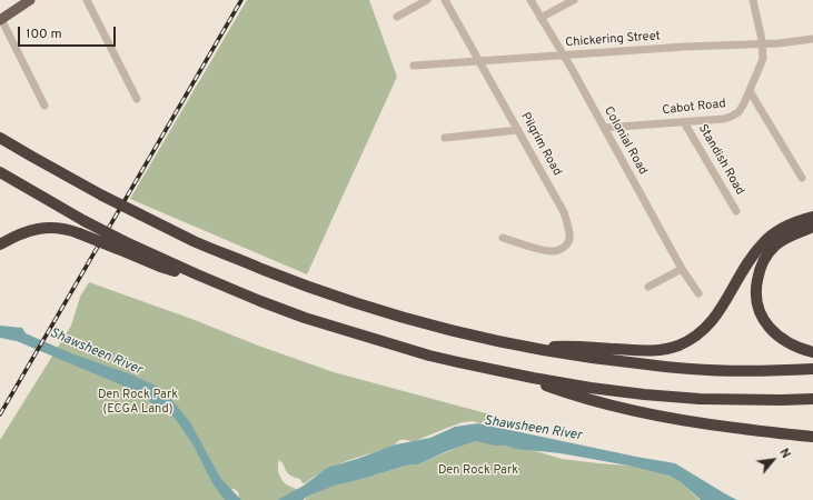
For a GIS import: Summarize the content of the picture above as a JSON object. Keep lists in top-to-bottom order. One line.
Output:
{"streets":{"street":["Chickering Street","Cabot Road","Colonial Road","Pilgrim Road","Standish Road"]},"crossings":[["Chickering Street","Cabot Road"],["Chickering Street","Colonial Road"],["Chickering Street","Pilgrim Road"],["Cabot Road","Colonial Road"],["Cabot Road","Standish Road"]],"water":["Shawsheen River"],"parks":["Den Rock Park (ECGA Land)","Den Rock Park"],"scale_bar":"100 m","north":"top right"}
